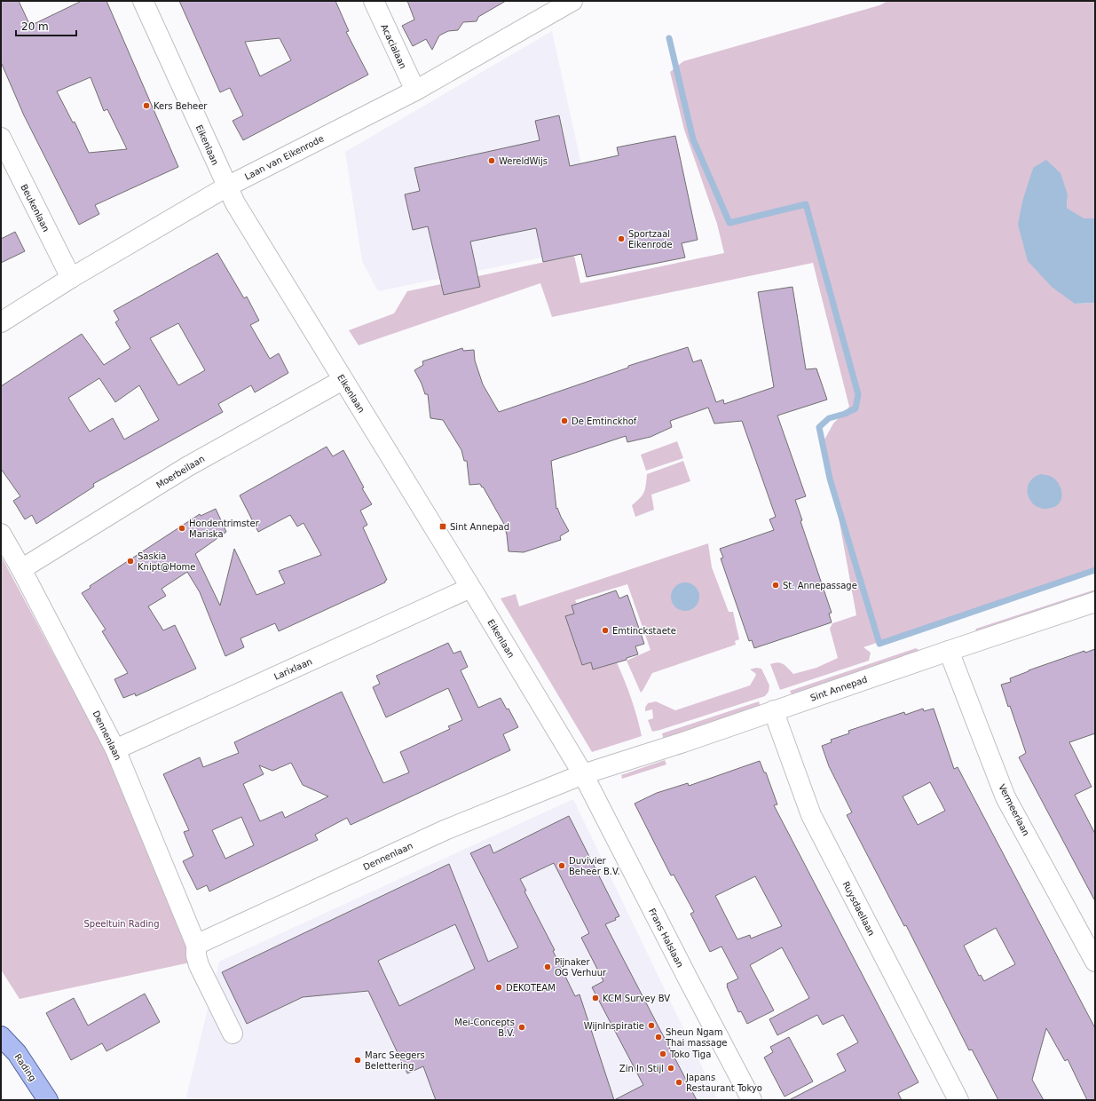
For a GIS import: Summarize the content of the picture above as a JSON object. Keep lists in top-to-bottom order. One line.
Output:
{"streets":{"main road":["Rading"],"street":["Acacialaan","Eikenlaan","Laan van Eikenrode","Beukenlaan","Moerbeilaan","Larixlaan","Sint Annepad","Dennenlaan","Vermeerlaan","Ruysdaellaan","Frans Halslaan"]},"crossings":[["Acacialaan","Laan van Eikenrode"],["Eikenlaan","Laan van Eikenrode"],["Eikenlaan","Moerbeilaan"],["Eikenlaan","Larixlaan"],["Eikenlaan","Sint Annepad"],["Eikenlaan","Dennenlaan"],["Eikenlaan","Frans Halslaan"],["Laan van Eikenrode","Beukenlaan"],["Moerbeilaan","Dennenlaan"],["Larixlaan","Dennenlaan"],["Sint Annepad","Dennenlaan"],["Sint Annepad","Vermeerlaan"],["Sint Annepad","Ruysdaellaan"],["Sint Annepad","Frans Halslaan"],["Dennenlaan","Frans Halslaan"]],"parks":["Speeltuin Rading"],"places":{"other":["Kers Beheer","WereldWijs","Sportzaal Eikenrode","De Emtinckhof","Hondentrimster Mariska","Saskia Knipt@Home","St. Annepassage","Emtinckstaete","Duvivier Beheer B.V.","Pijnaker OG Verhuur","DEKOTEAM","KCM Survey BV","WijnInspiratie","Mei-Concepts B.V.","Sheun Ngam Thai massage","Toko Tiga","Marc Seegers Belettering","Zin In Stijl","Japans Restaurant Tokyo"],"transit":["Sint Annepad"]},"scale_bar":"20 m"}
